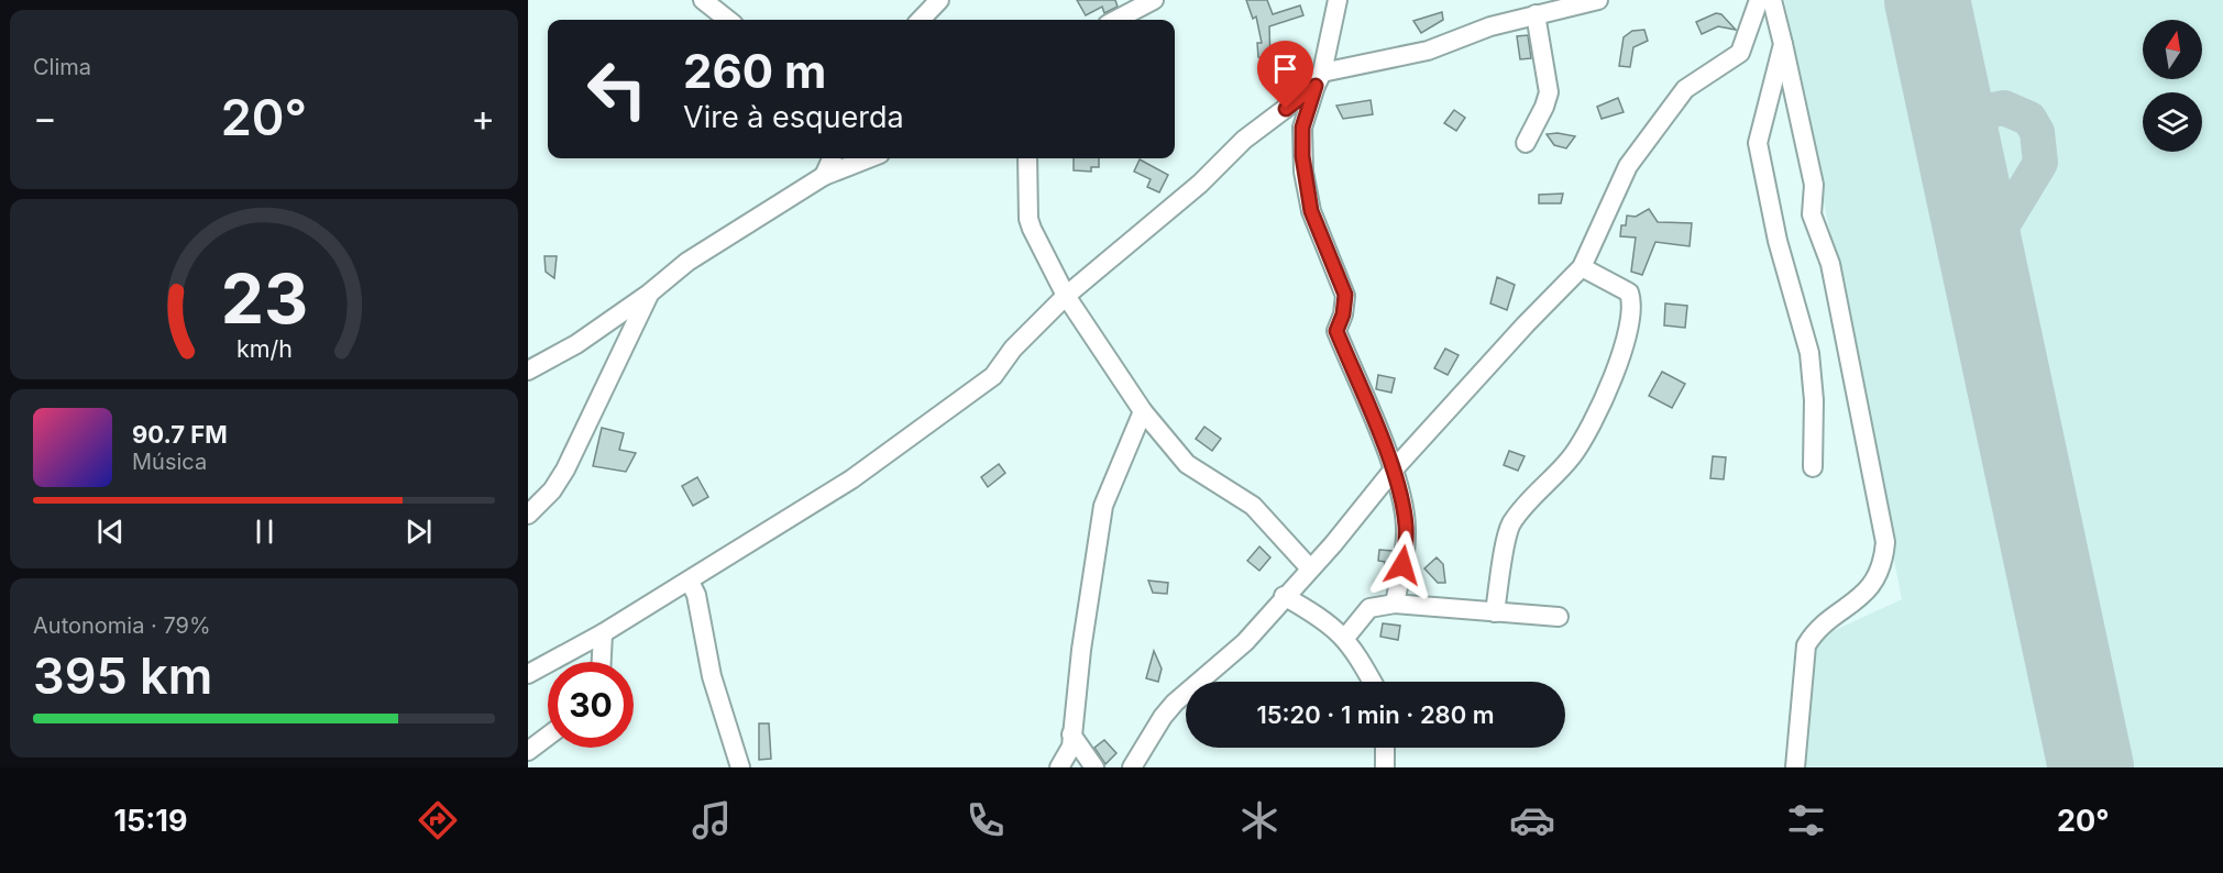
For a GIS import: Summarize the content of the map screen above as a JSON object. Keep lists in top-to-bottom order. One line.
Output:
{"north":"top","page":{"tile":["Clima",["Autonomia · 79%","395 km"]],"turn":["260 m","Vire à esquerda"],"heat":["−","20°","+"],"song":["90.7 FM","Música"],"limit":"30","trip":"15:20 · 1 min · 280 m","tabs":["15:19","20°"],"gauge":["23","km/h"]}}
